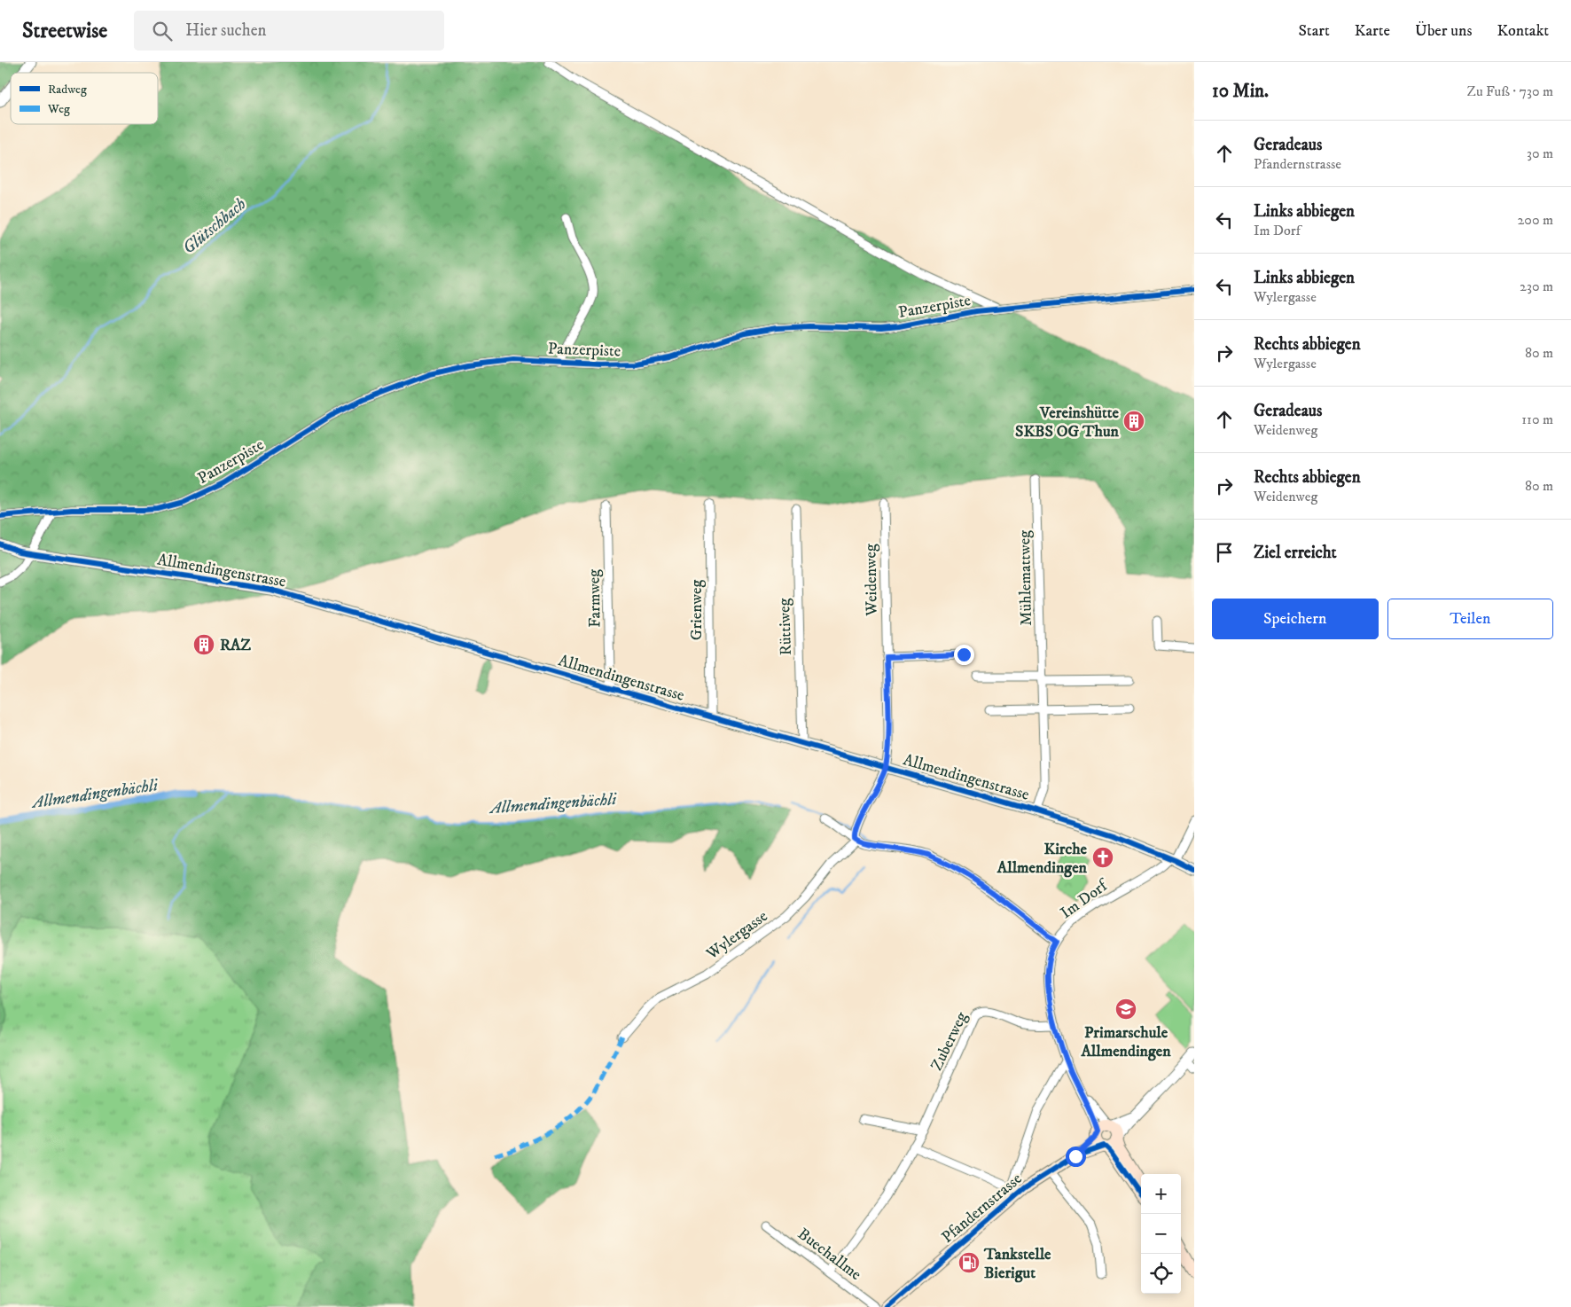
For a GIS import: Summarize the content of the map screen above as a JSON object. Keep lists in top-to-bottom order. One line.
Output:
{"streets":{"main road":["Pfandernstrasse"],"street":["Panzerpiste","Allmendingenstrasse","Mühlemattweg","Weidenweg","Farmweg","Grienweg","Rüttiweg","Im Dorf","Wylergasse","Zuberweg","Buechallme"]},"crossings":[["Allmendingenstrasse","Mühlemattweg"],["Allmendingenstrasse","Weidenweg"],["Allmendingenstrasse","Farmweg"],["Allmendingenstrasse","Grienweg"],["Allmendingenstrasse","Rüttiweg"],["Allmendingenstrasse","Im Dorf"],["Im Dorf","Zuberweg"],["Im Dorf","Pfandernstrasse"],["Zuberweg","Buechallme"]],"water":["Glütschbach","Allmendingenbächli"],"places":{"building":["Vereinshütte SKBS OG Thun","RAZ"],"church":["Kirche Allmendingen"],"school or university":["Primarschule Allmendingen"],"fuel station":["Tankstelle Bierigut"]},"legend":["Radweg","Weg"],"page":{"header":"Streetwise","search":"Hier suchen","nav":["Start","Karte","Über uns","Kontakt"],"heading":["10 Min.","Zu Fuß · 730 m"],"list":[["Geradeaus","Pfandernstrasse","30 m"],["Links abbiegen","Im Dorf","200 m"],["Links abbiegen","Wylergasse","230 m"],["Rechts abbiegen","Wylergasse","80 m"],["Geradeaus","Weidenweg","110 m"],["Rechts abbiegen","Weidenweg","80 m"],"Ziel erreicht"],"buttons":["Speichern","Teilen"],"map_buttons":["+","−"]}}
